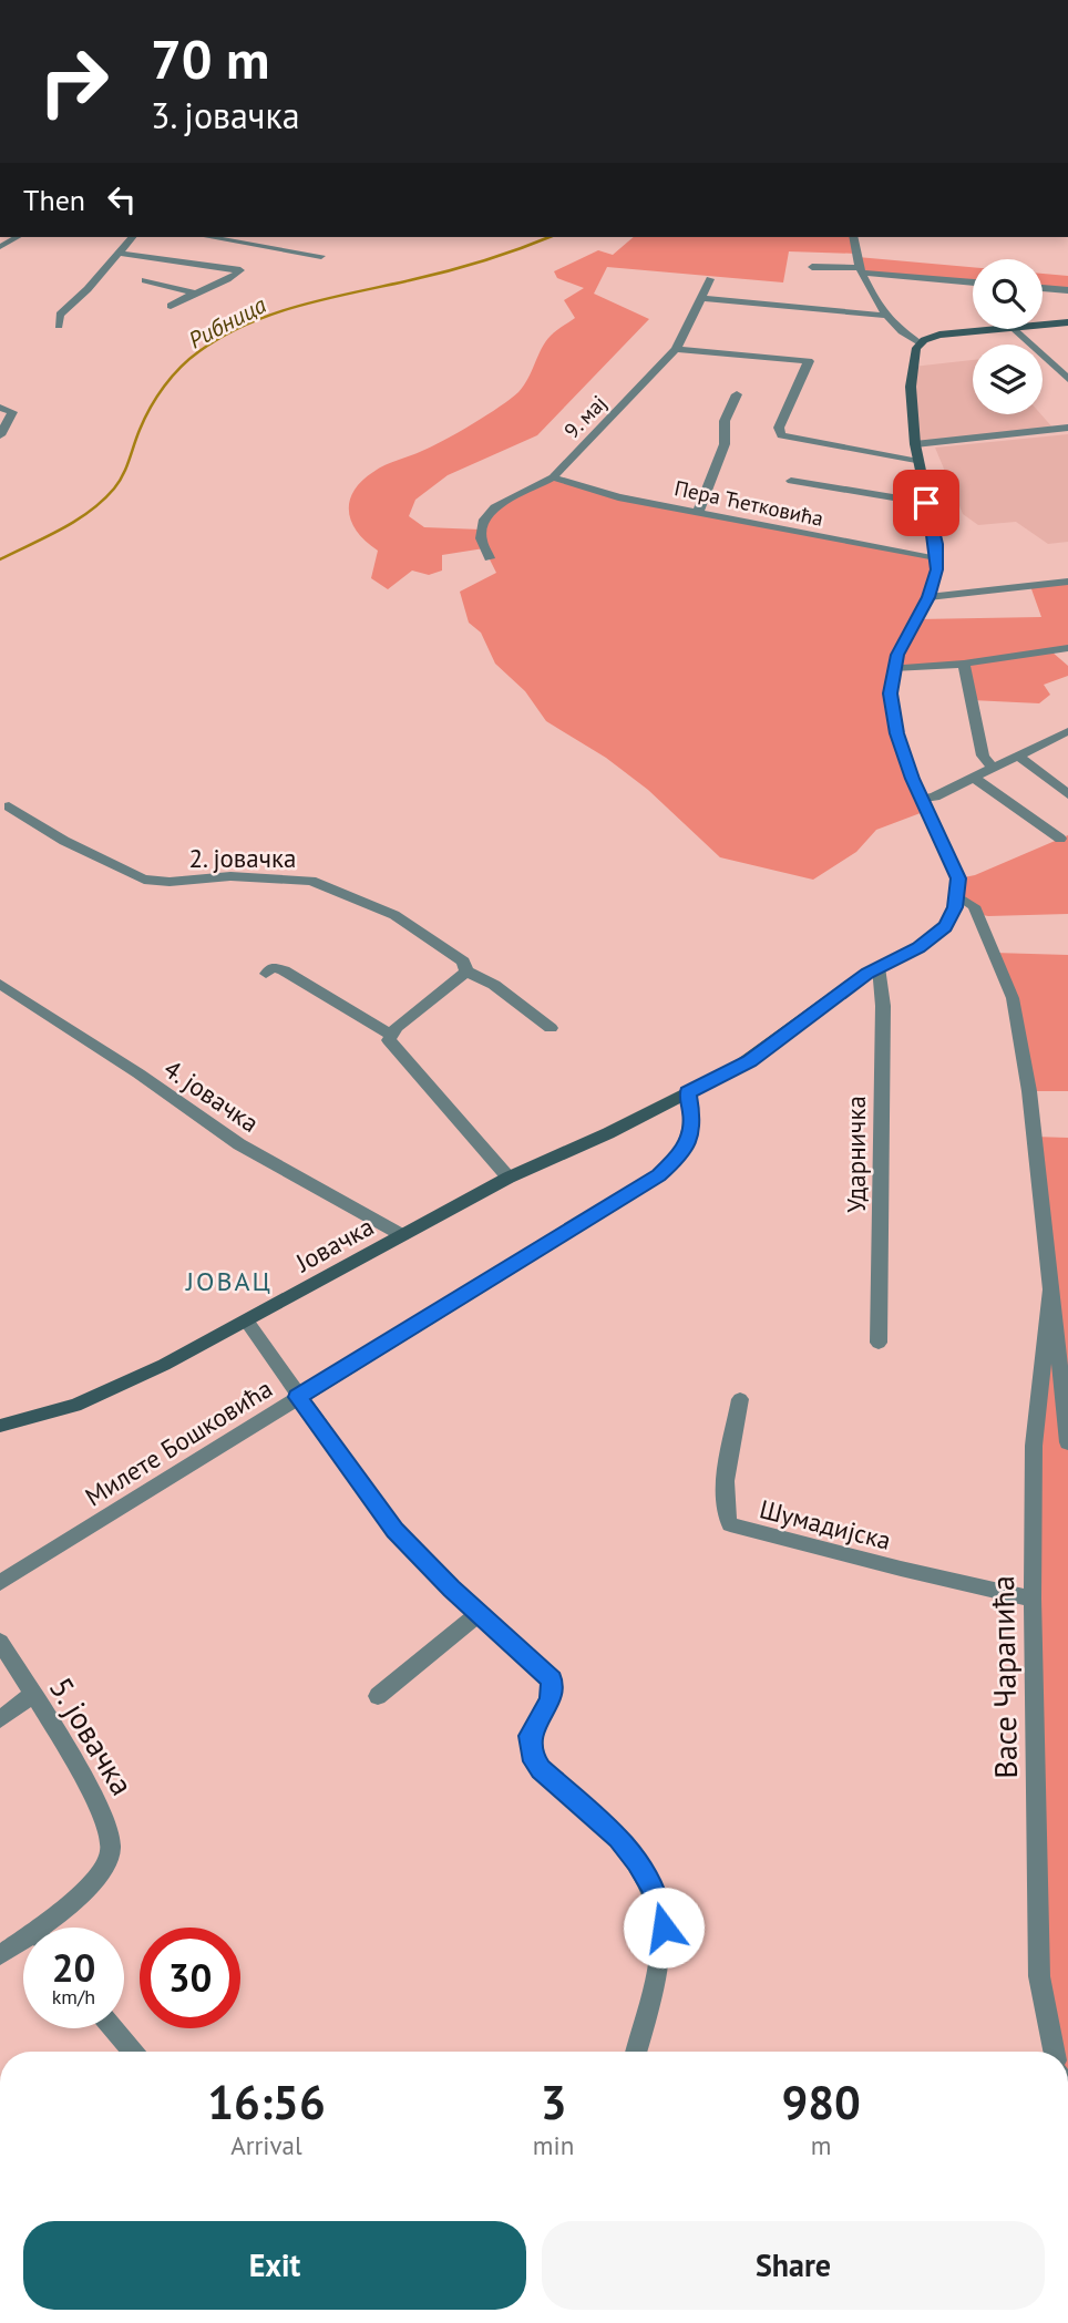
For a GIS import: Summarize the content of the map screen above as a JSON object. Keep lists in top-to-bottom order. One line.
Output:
{"streets":{"main road":["Јовачка"],"street":["9. мај","Пера Ћетковића","2. јовачка","4. јовачка","Ударничка","Милете Бошковића","Шумадијска","Васе Чарапића","5. јовачка"]},"crossings":[["9. мај","Пера Ћетковића"],["4. јовачка","Јовачка"],["Ударничка","Јовачка"],["Јовачка","Милете Бошковића"],["Шумадијска","Васе Чарапића"]],"districts":["ЈОВАЦ"],"water":["Рибница"],"page":{"turn":["70 m","3. јовачка"],"then":"Then","speed":"20 km/h","limit":"30","eta":["16:56","Arrival","3","min","980","m"],"buttons":["Exit","Share"]}}
